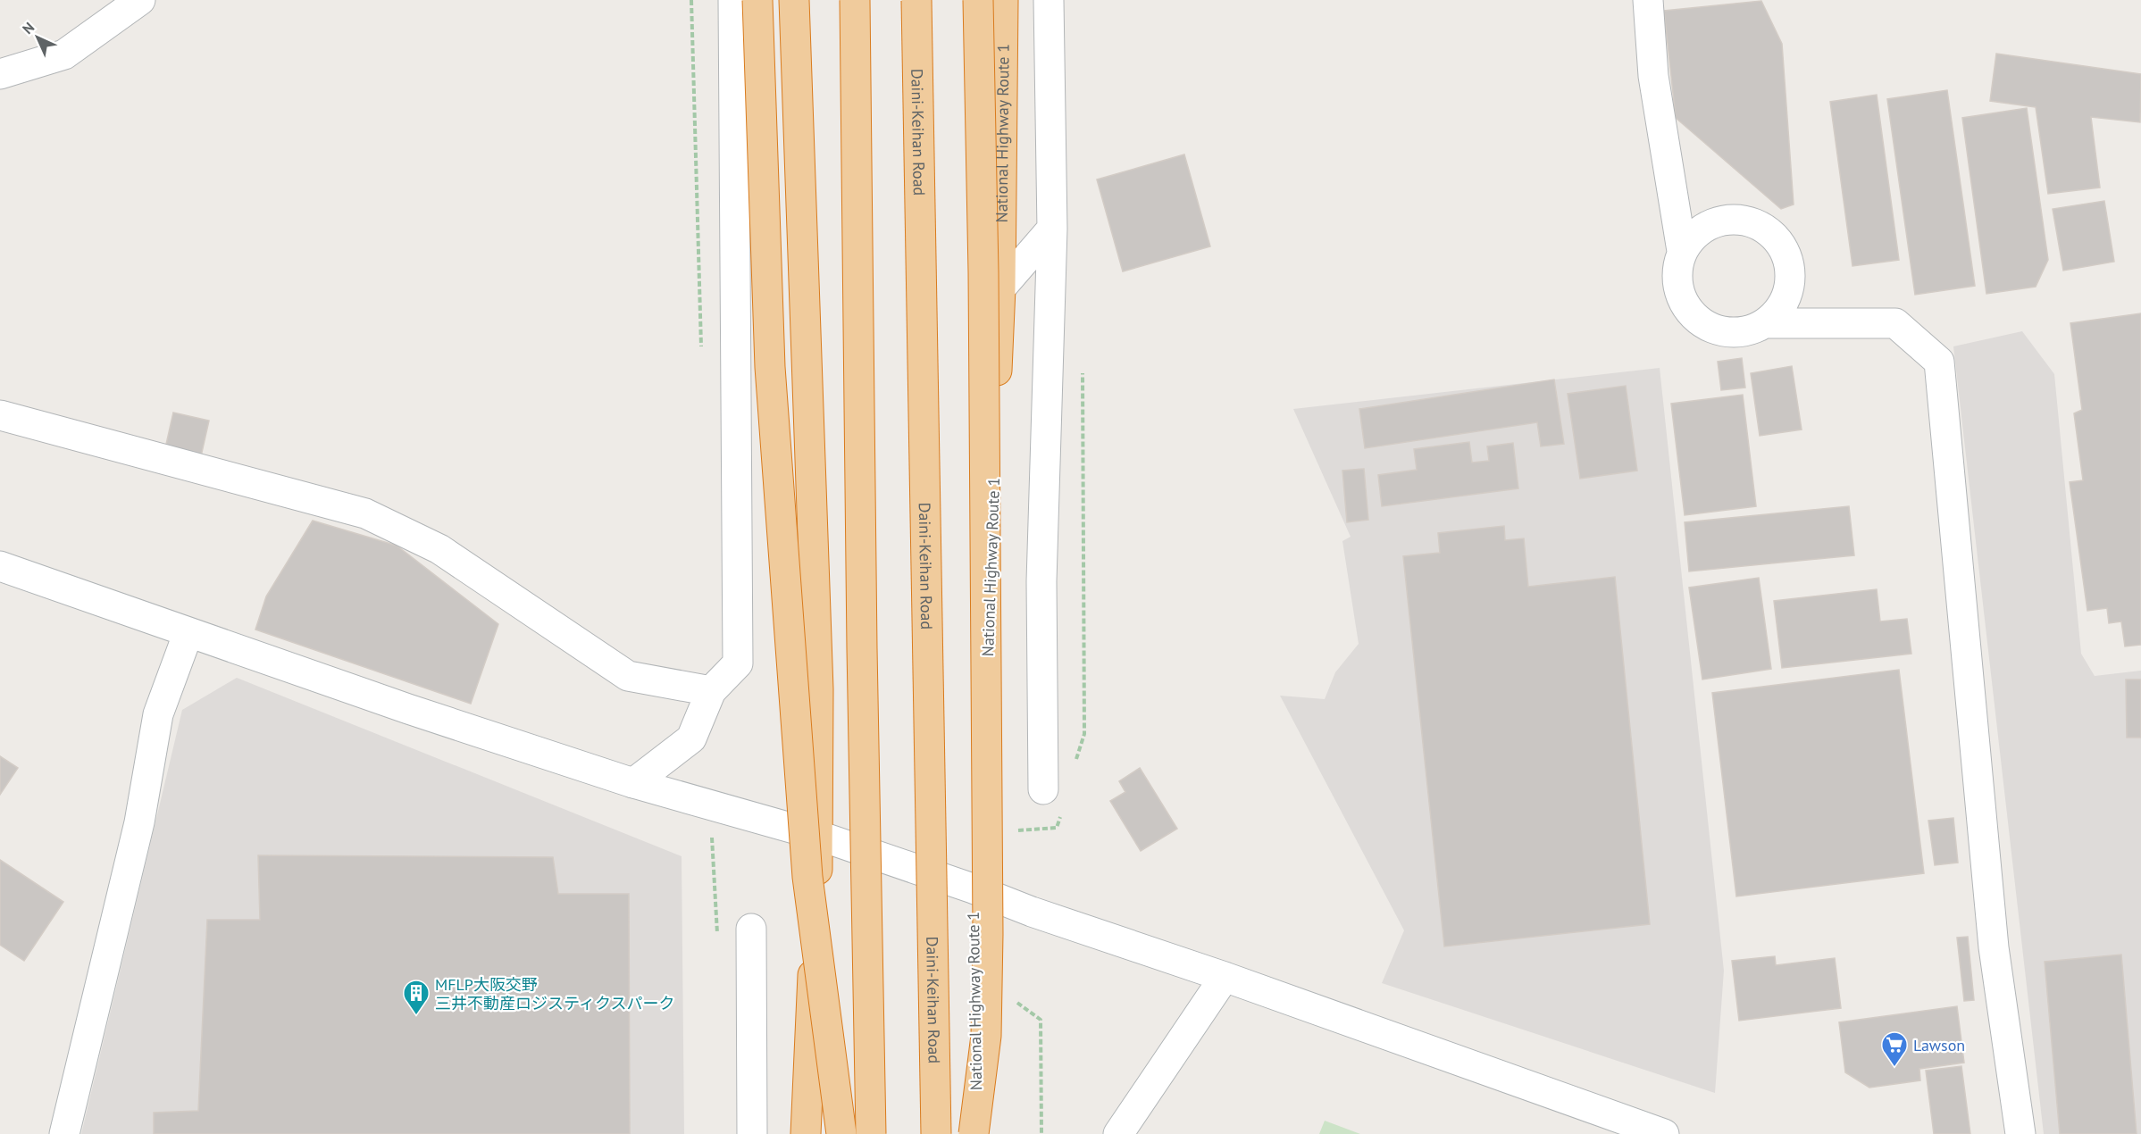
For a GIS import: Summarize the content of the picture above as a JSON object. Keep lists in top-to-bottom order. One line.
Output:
{"streets":{"highway":["Daini-Keihan Road","National Highway Route 1"]},"places":{"building":["MFLP大阪交野 三井不動産ロジスティクスパーク"],"supermarket":["Lawson"]},"north":"top left"}
